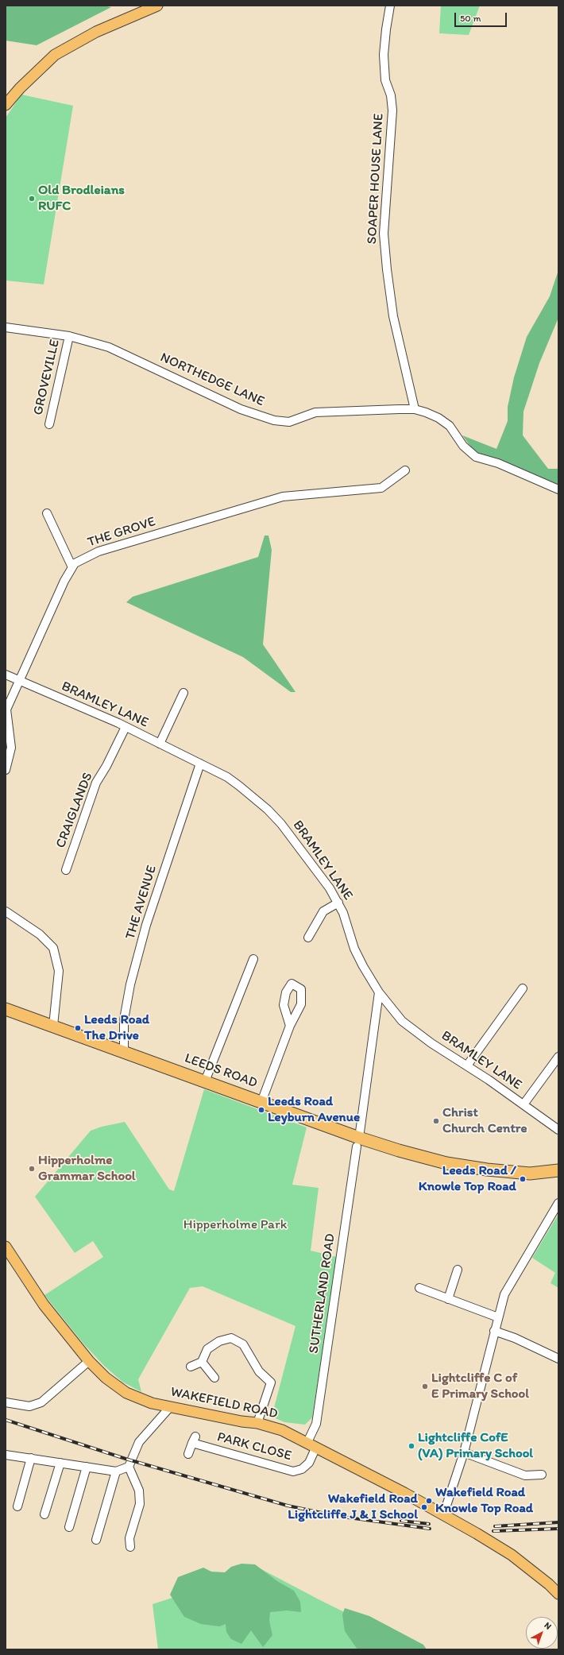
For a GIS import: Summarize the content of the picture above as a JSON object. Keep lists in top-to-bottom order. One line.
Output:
{"streets":{"highway":["LEEDS ROAD"],"main road":["WAKEFIELD ROAD"],"street":["SOAPER HOUSE LANE","GROVEVILLE","NORTHEDGE LANE","THE GROVE","BRAMLEY LANE","CRAIGLANDS","THE AVENUE","SUTHERLAND ROAD","PARK CLOSE"]},"crossings":[["SOAPER HOUSE LANE","NORTHEDGE LANE"],["GROVEVILLE","NORTHEDGE LANE"],["THE GROVE","BRAMLEY LANE"],["BRAMLEY LANE","CRAIGLANDS"],["BRAMLEY LANE","THE AVENUE"],["BRAMLEY LANE","SUTHERLAND ROAD"],["THE AVENUE","LEEDS ROAD"],["LEEDS ROAD","SUTHERLAND ROAD"],["SUTHERLAND ROAD","WAKEFIELD ROAD"],["SUTHERLAND ROAD","PARK CLOSE"],["WAKEFIELD ROAD","PARK CLOSE"]],"parks":["Hipperholme Park"],"places":["Old Brodleians RUFC","Leeds Road The Drive","Leeds Road Leyburn Avenue","Christ Church Centre","Hipperholme Grammar School","Leeds Road / Knowle Top Road","Lightcliffe C of E Primary School","Lightcliffe CofE (VA) Primary School","Wakefield Road Knowle Top Road","Wakefield Road Lightcliffe J & I School"],"scale_bar":"50 m","north":"top right"}
